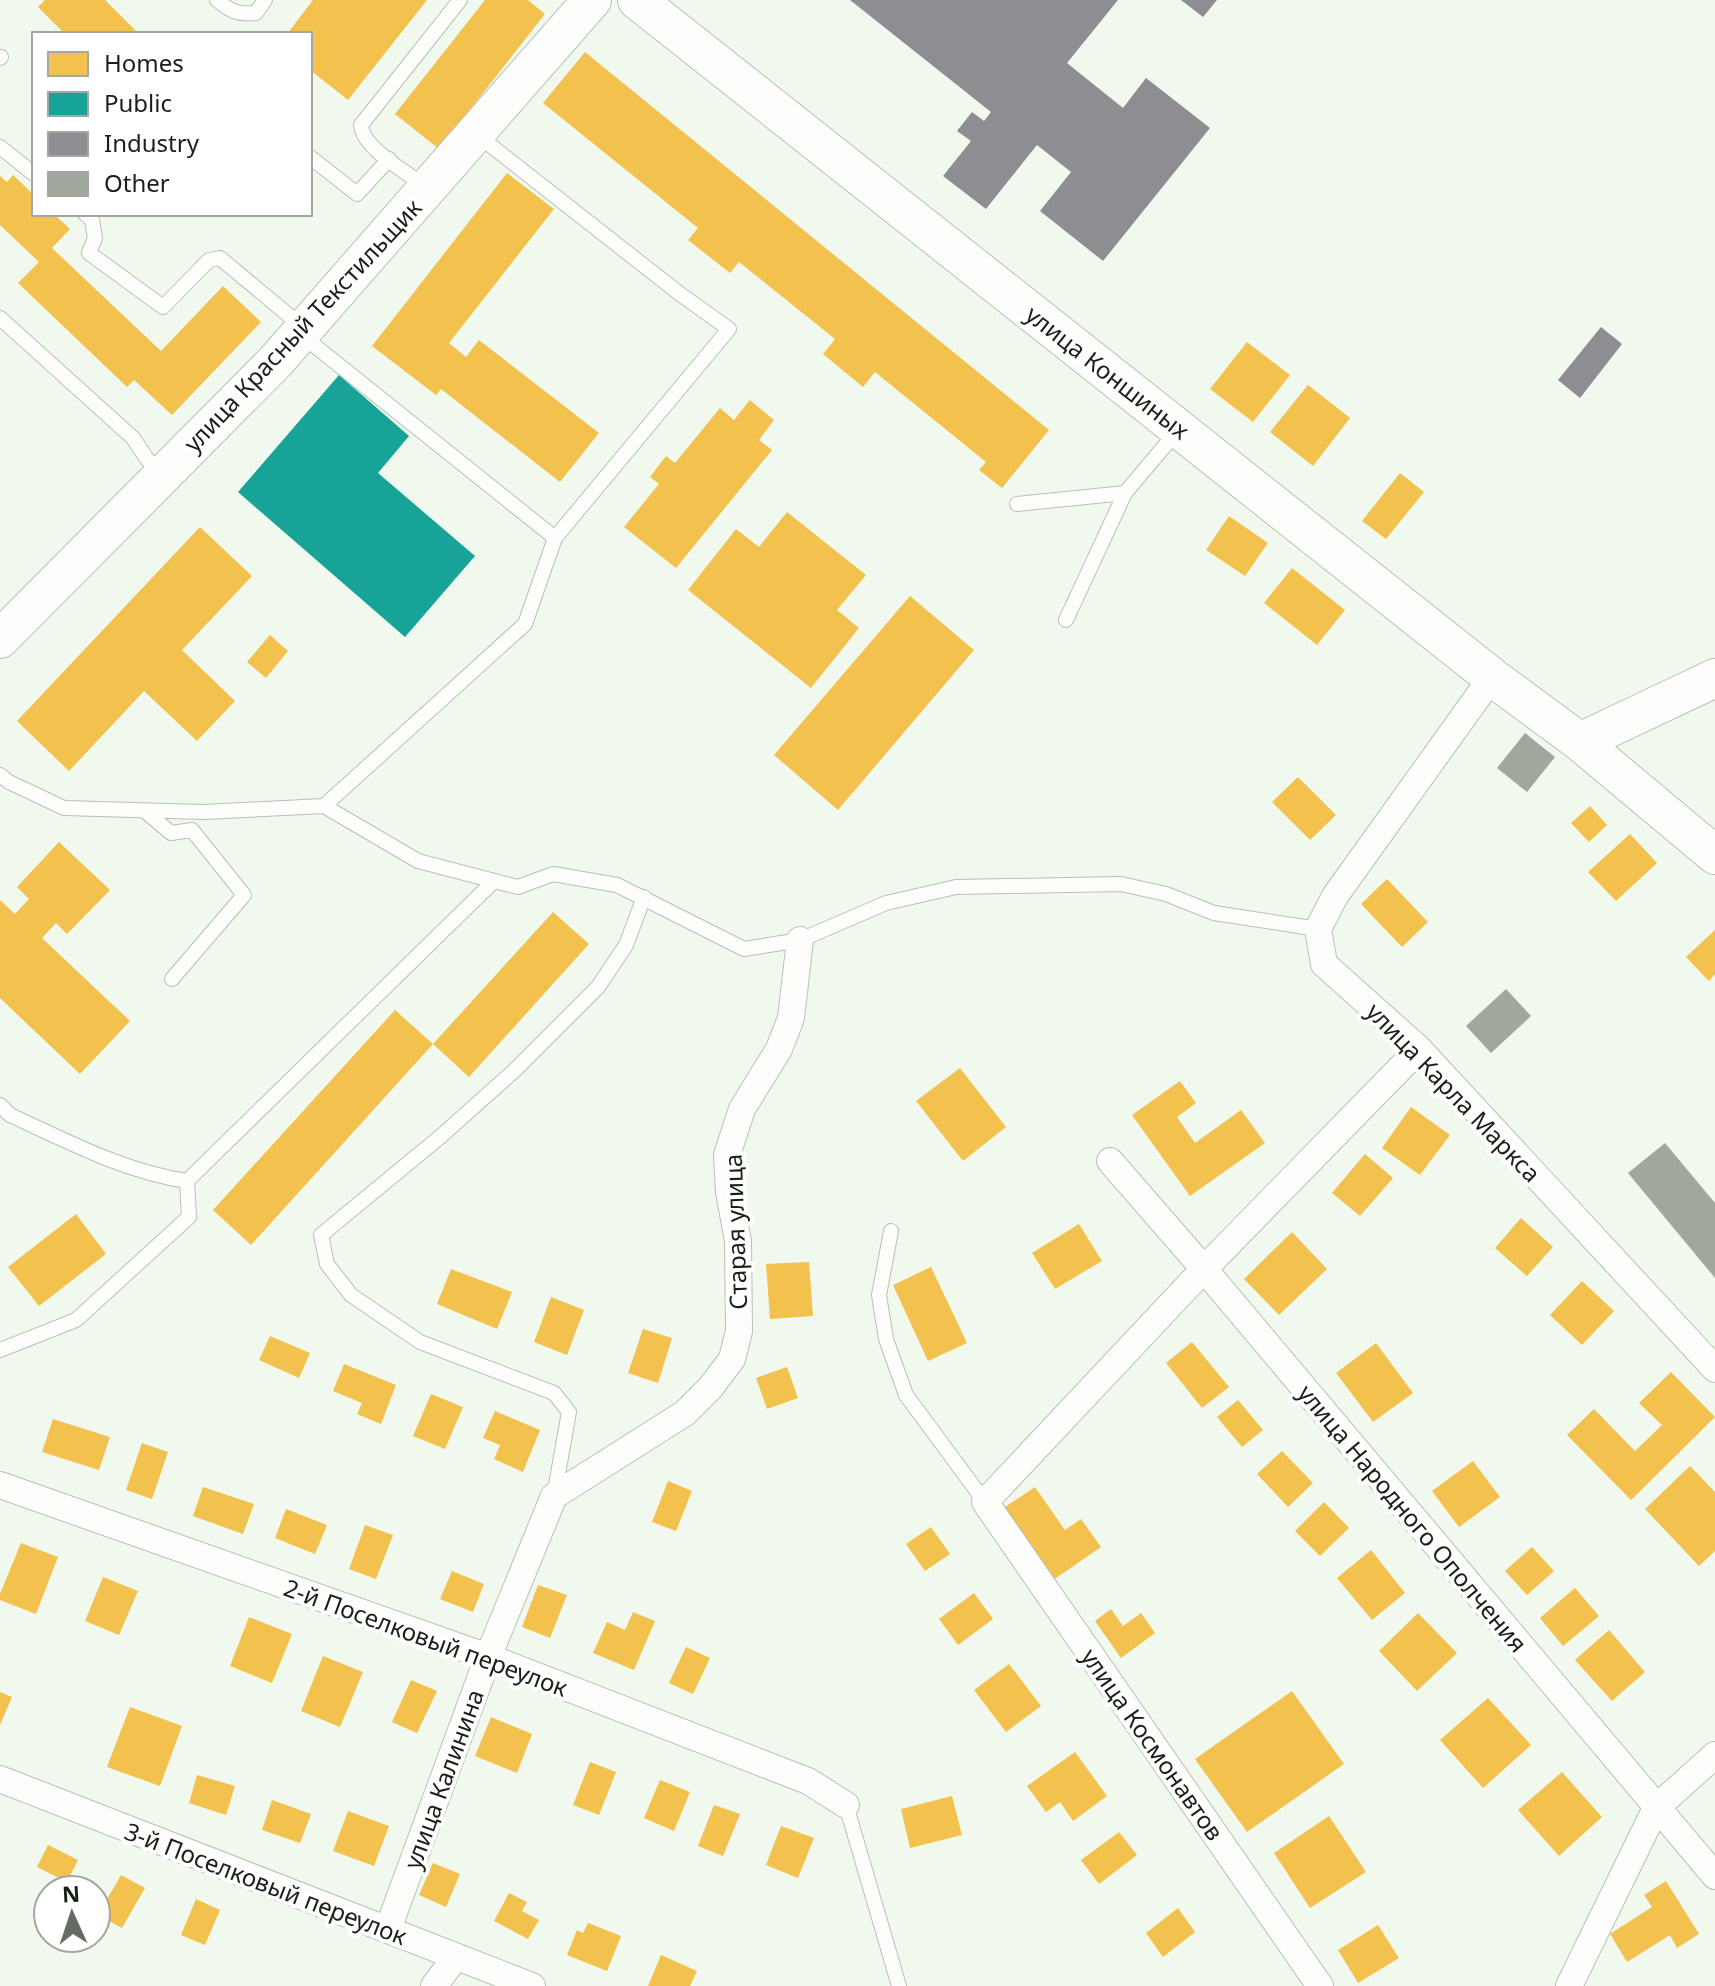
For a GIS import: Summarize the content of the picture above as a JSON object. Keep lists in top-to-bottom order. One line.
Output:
{"streets":{"main road":["улица Красный Текстильщик","улица Коншиных"],"street":["улица Карла Маркса","Старая улица","улица Народного Ополчения","2-й Поселковый переулок","улица Космонавтов","улица Калинина","3-й Поселковый переулок"]},"crossings":[["Старая улица","улица Калинина"],["2-й Поселковый переулок","улица Калинина"],["улица Калинина","3-й Поселковый переулок"]],"legend":["Homes","Public","Industry","Other"],"north":"top"}
